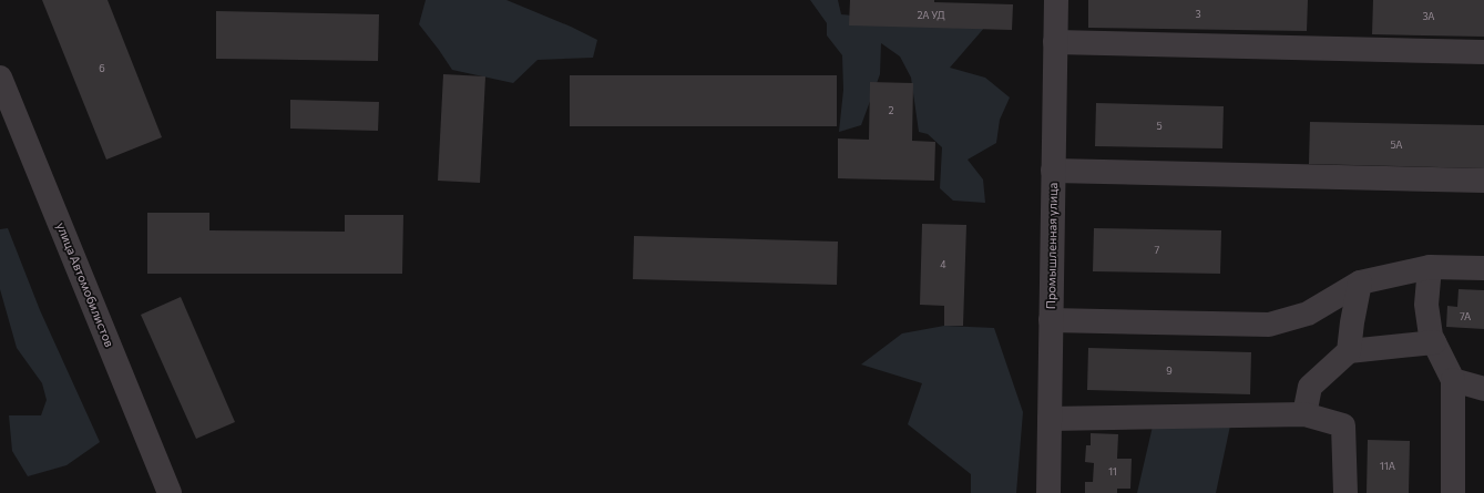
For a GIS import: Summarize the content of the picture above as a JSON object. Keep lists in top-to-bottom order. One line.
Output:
{"streets":{"street":["Промышленная улица","улица Автомобилистов"]},"house_numbers":["3","2А УД","3А","6","2","5","5А","7","4","7А","9","11А","11"]}
